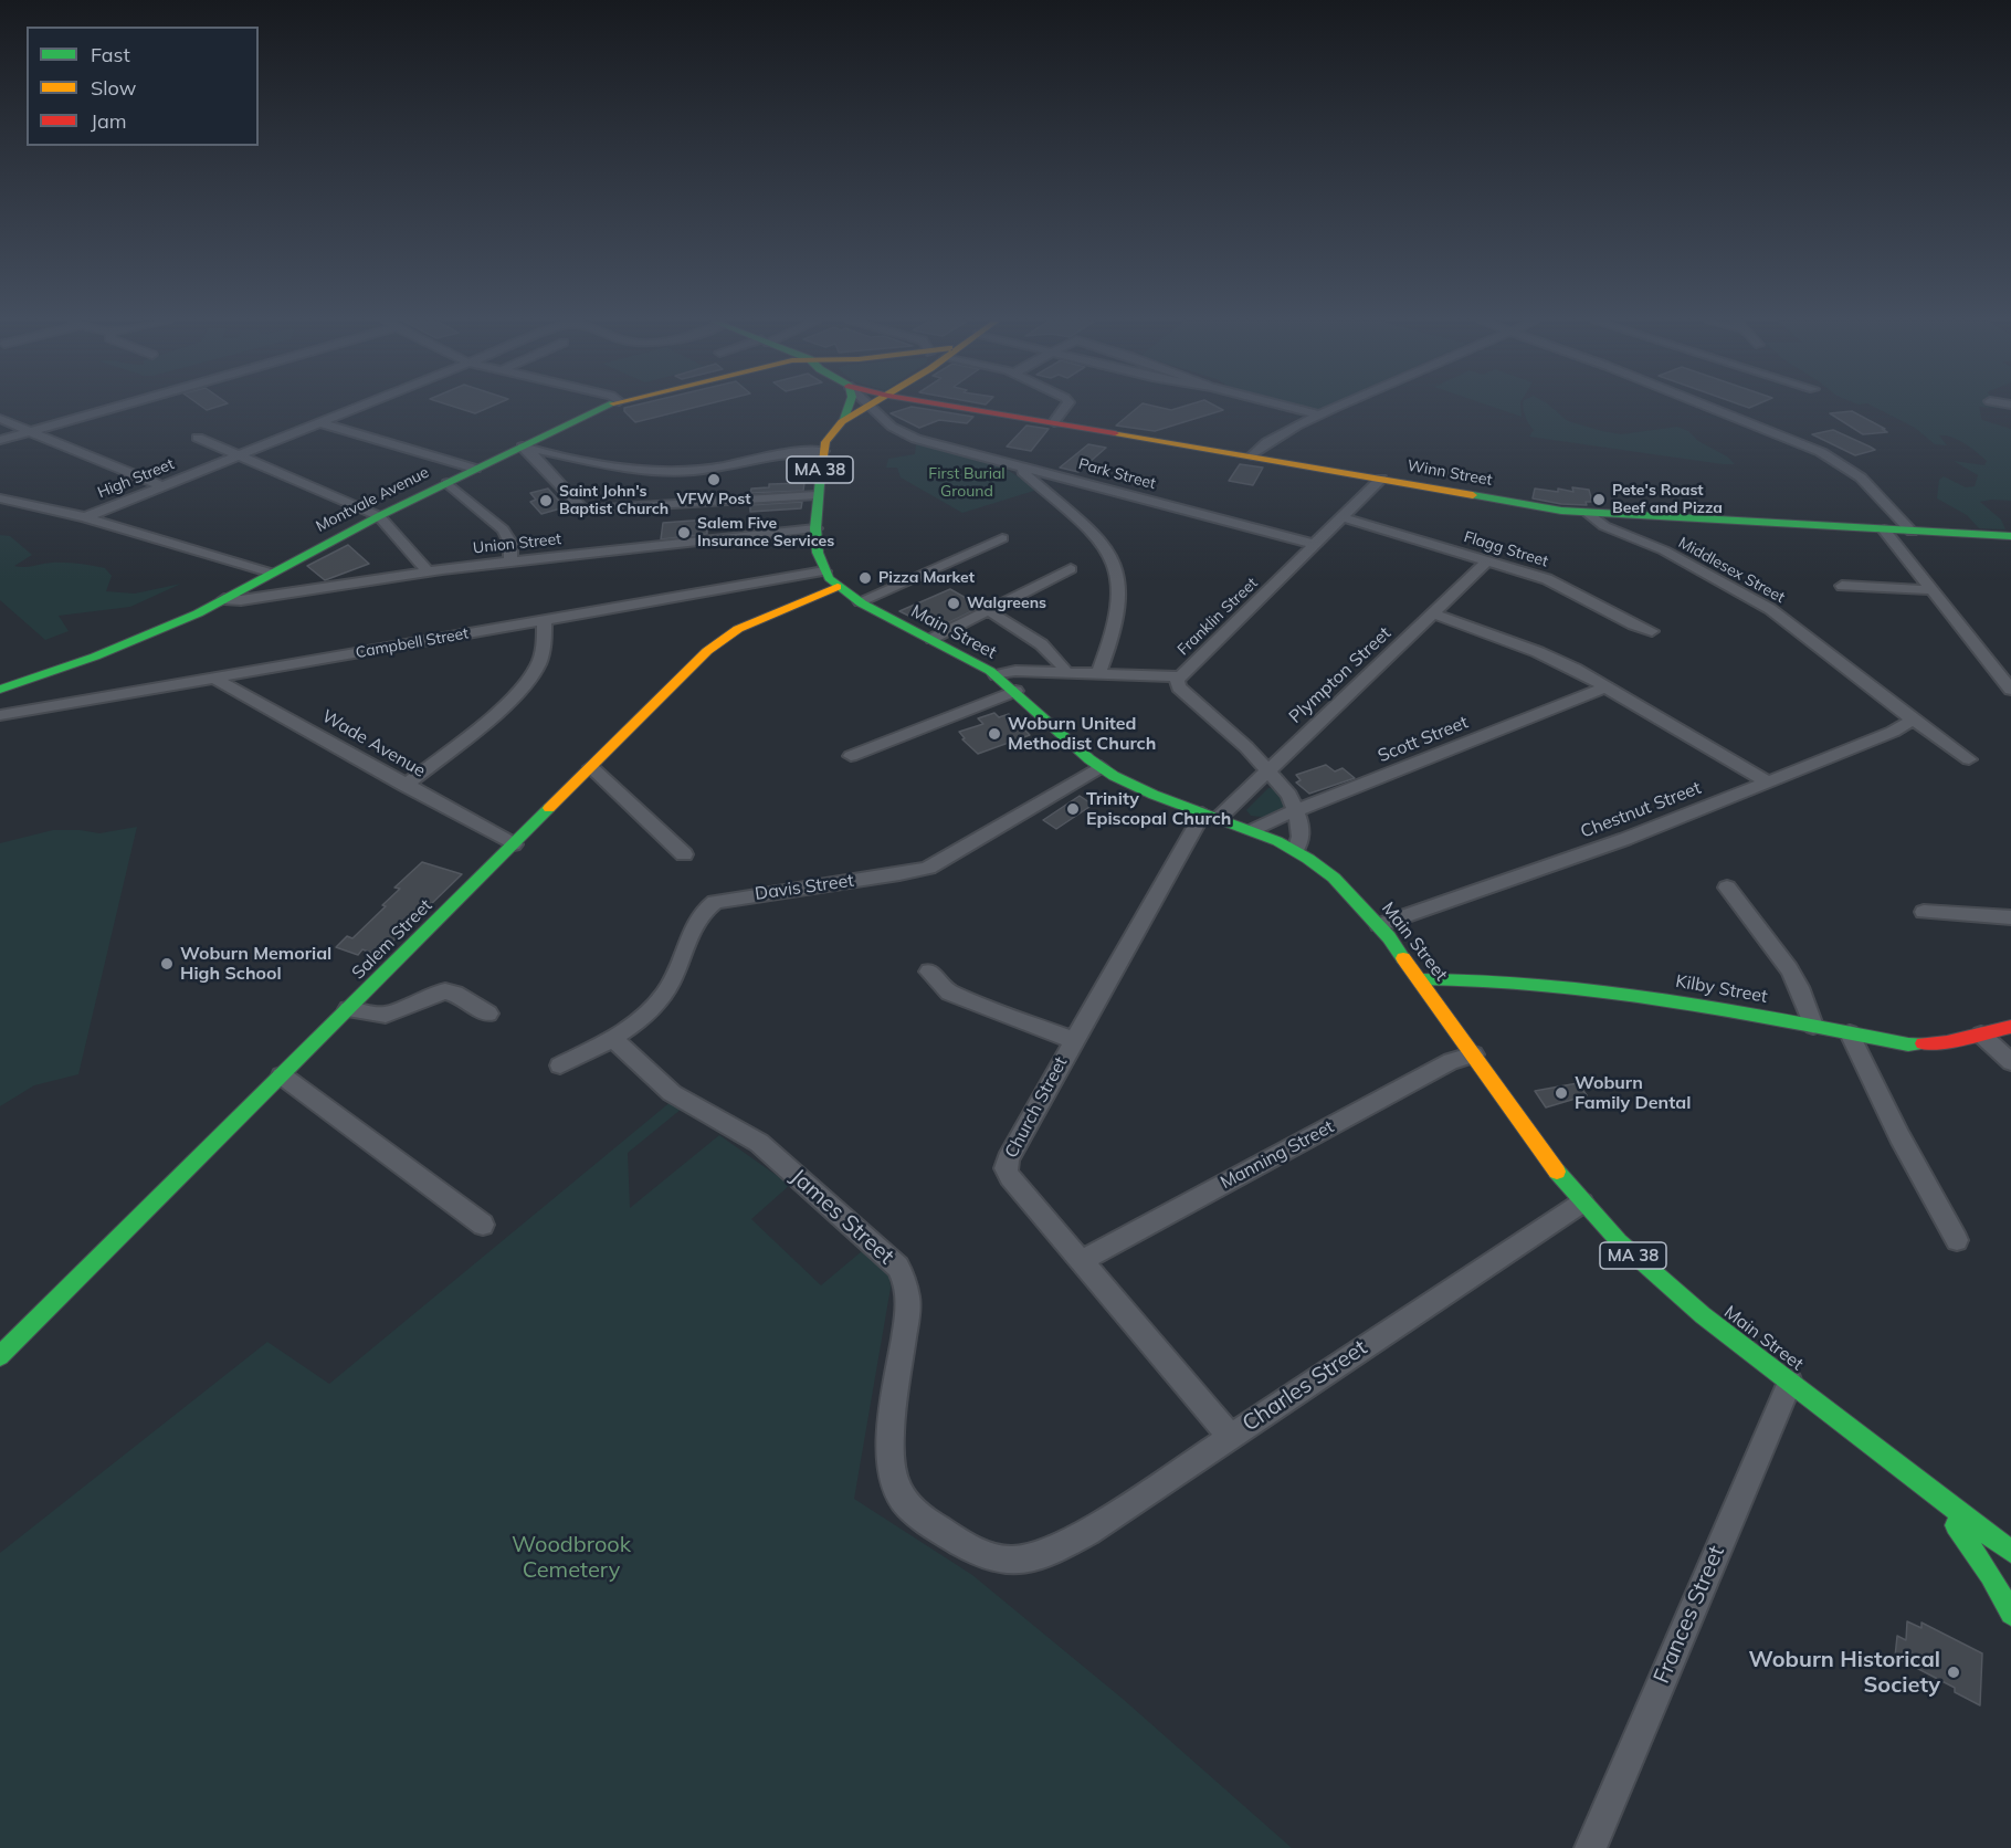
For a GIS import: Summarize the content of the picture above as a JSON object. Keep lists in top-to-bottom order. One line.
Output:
{"streets":{"main road":["MA 38","Winn Street","Montvale Avenue","Main Street","Salem Street","Kilby Street"],"street":["Park Street","High Street","Union Street","Flagg Street","Middlesex Street","Franklin Street","Campbell Street","Plympton Street","Scott Street","Wade Avenue","Chestnut Street","Davis Street","Church Street","Manning Street","James Street","Charles Street","Frances Street"]},"crossings":[["Winn Street","Middlesex Street"],["Winn Street","Franklin Street"],["Park Street","Franklin Street"],["Montvale Avenue","Union Street"],["Union Street","Main Street"],["Flagg Street","Franklin Street"],["Flagg Street","Plympton Street"],["Middlesex Street","Chestnut Street"],["Franklin Street","Main Street"],["Main Street","Campbell Street"],["Main Street","Plympton Street"],["Main Street","Scott Street"],["Main Street","Chestnut Street"],["Main Street","Davis Street"],["Main Street","Salem Street"],["Main Street","Kilby Street"],["Main Street","Church Street"],["Main Street","Manning Street"],["Main Street","Charles Street"],["Main Street","Frances Street"],["Campbell Street","Wade Avenue"],["Plympton Street","Church Street"],["Wade Avenue","Salem Street"],["Davis Street","James Street"],["Church Street","Manning Street"],["Church Street","Charles Street"],["James Street","Charles Street"]],"parks":["First Burial Ground","Woodbrook Cemetery"],"places":["VFW Post","Pete's Roast Beef and Pizza","Saint John's Baptist Church","Salem Five Insurance Services","Pizza Market","Walgreens","Woburn United Methodist Church","Trinity Episcopal Church","Woburn Memorial High School","Woburn Family Dental","Woburn Historical Society"],"legend":["Fast","Slow","Jam"]}
